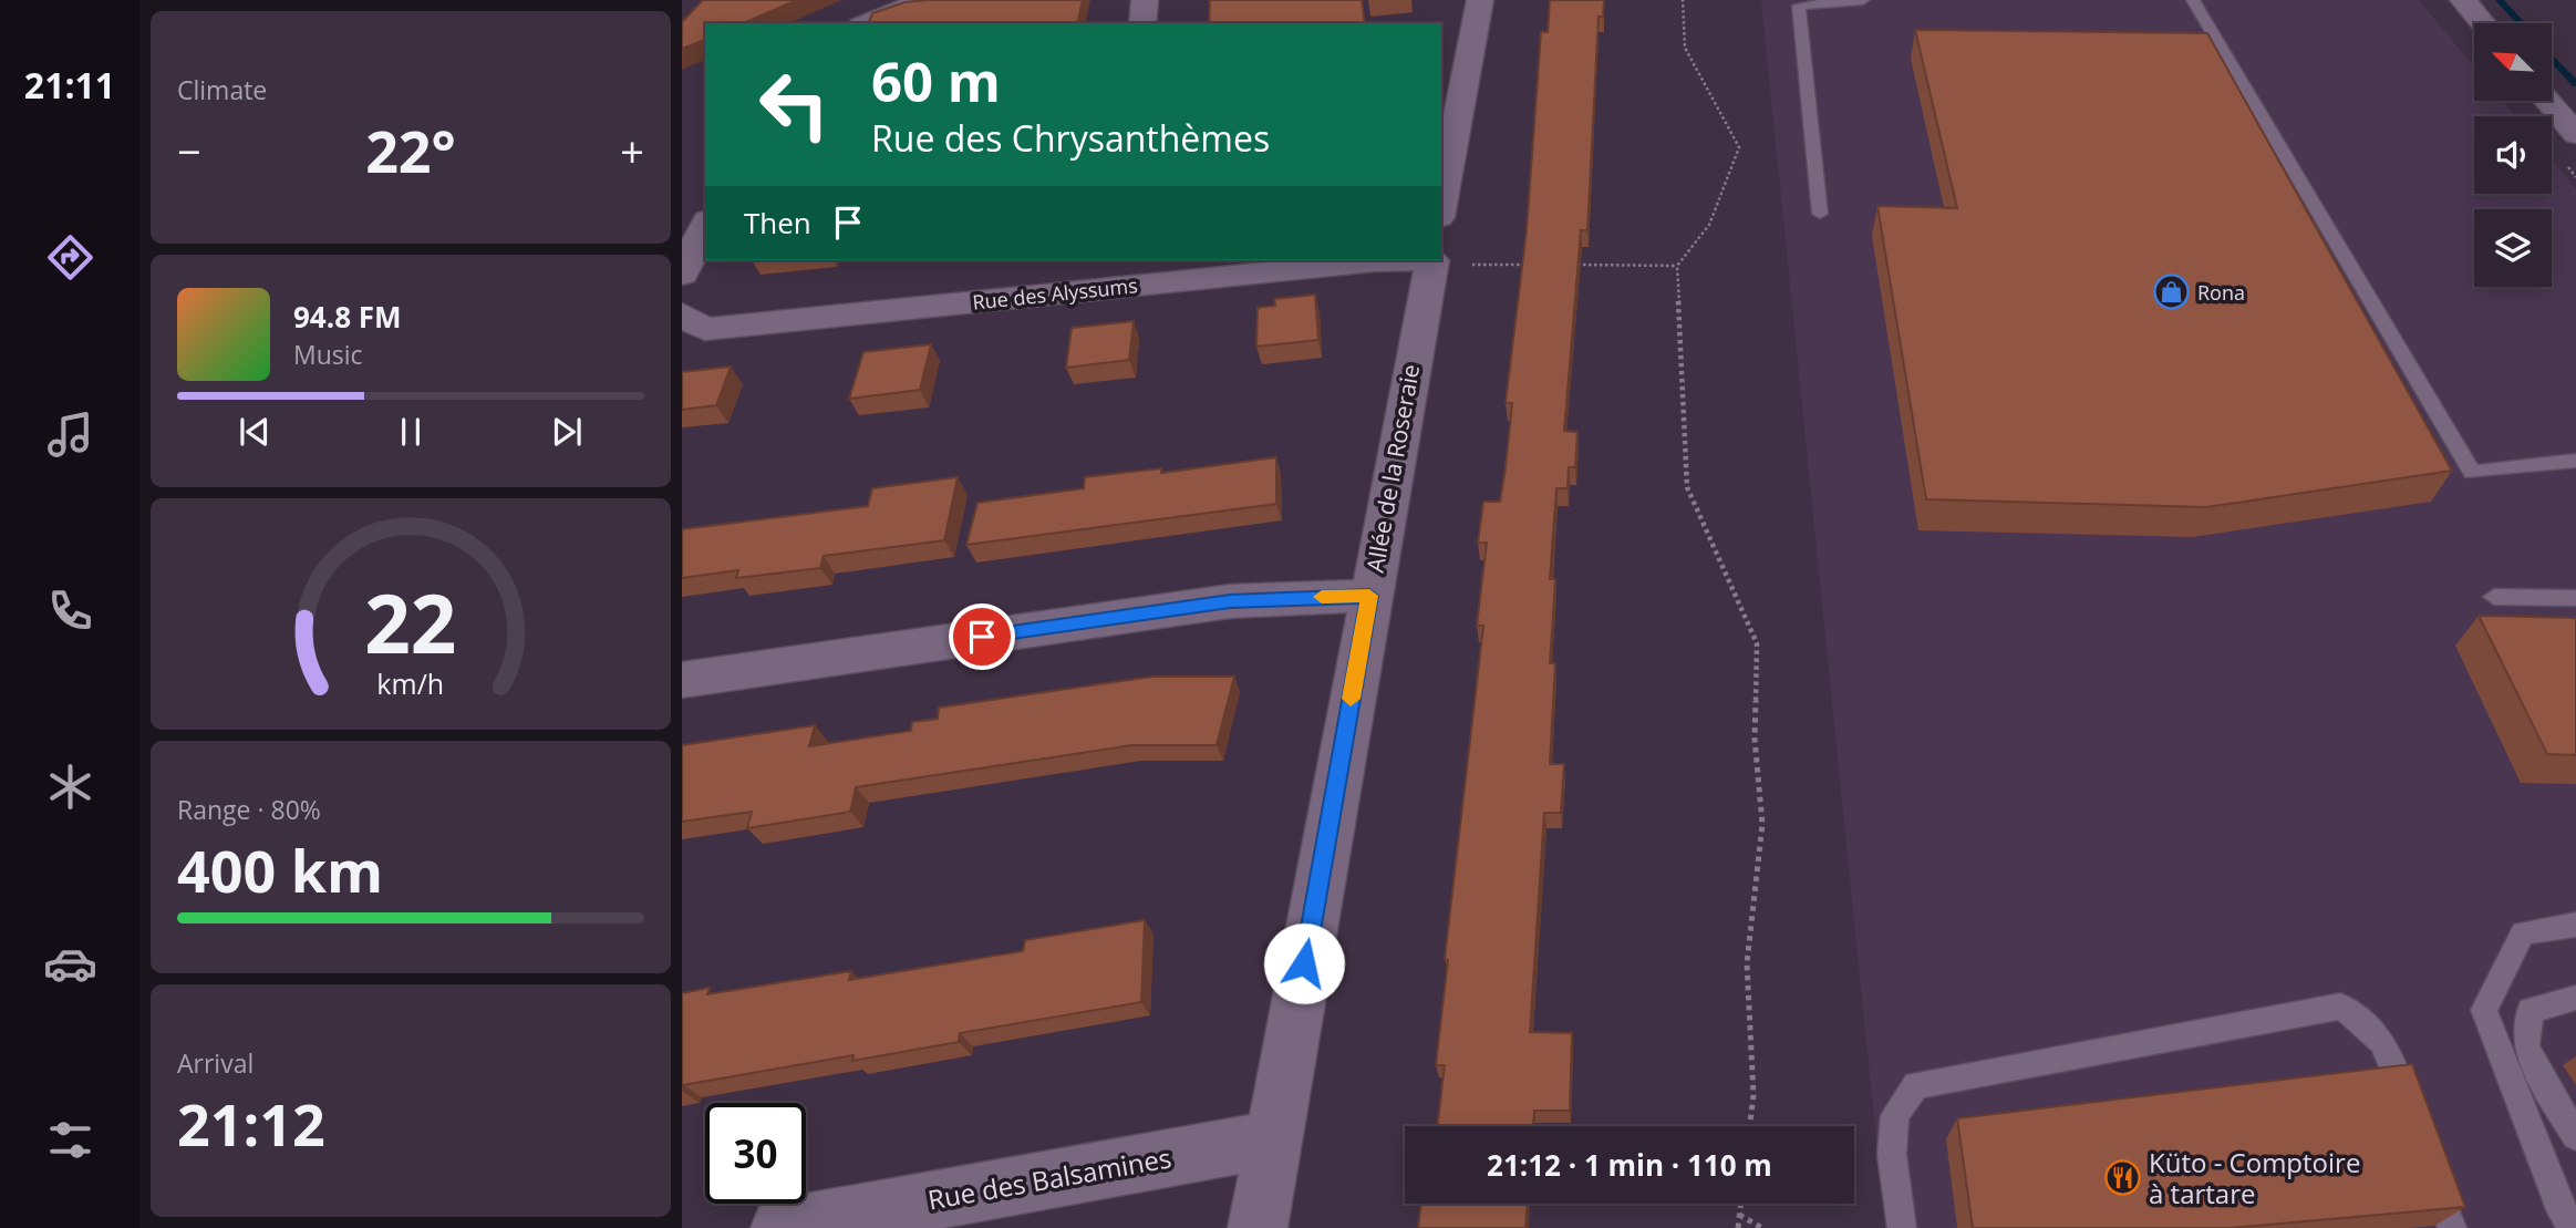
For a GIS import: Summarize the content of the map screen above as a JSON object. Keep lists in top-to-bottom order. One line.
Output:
{"streets":{"street":["Rue des Alyssums","Allée de la Roseraie","Rue des Balsamines"]},"crossings":[["Allée de la Roseraie","Rue des Balsamines"]],"places":{"shop":["Rona"],"restaurant":["Küto - Comptoire à tartare"]},"north":"top left","page":{"tabs":"21:11","tile":["Climate",["Range · 80%","400 km"],["Arrival","21:12"]],"turn":["60 m","Rue des Chrysanthèmes"],"heat":["−","22°","+"],"then":"Then","song":["94.8 FM","Music"],"limit":"30","trip":"21:12 · 1 min · 110 m","gauge":["22","km/h"]}}
